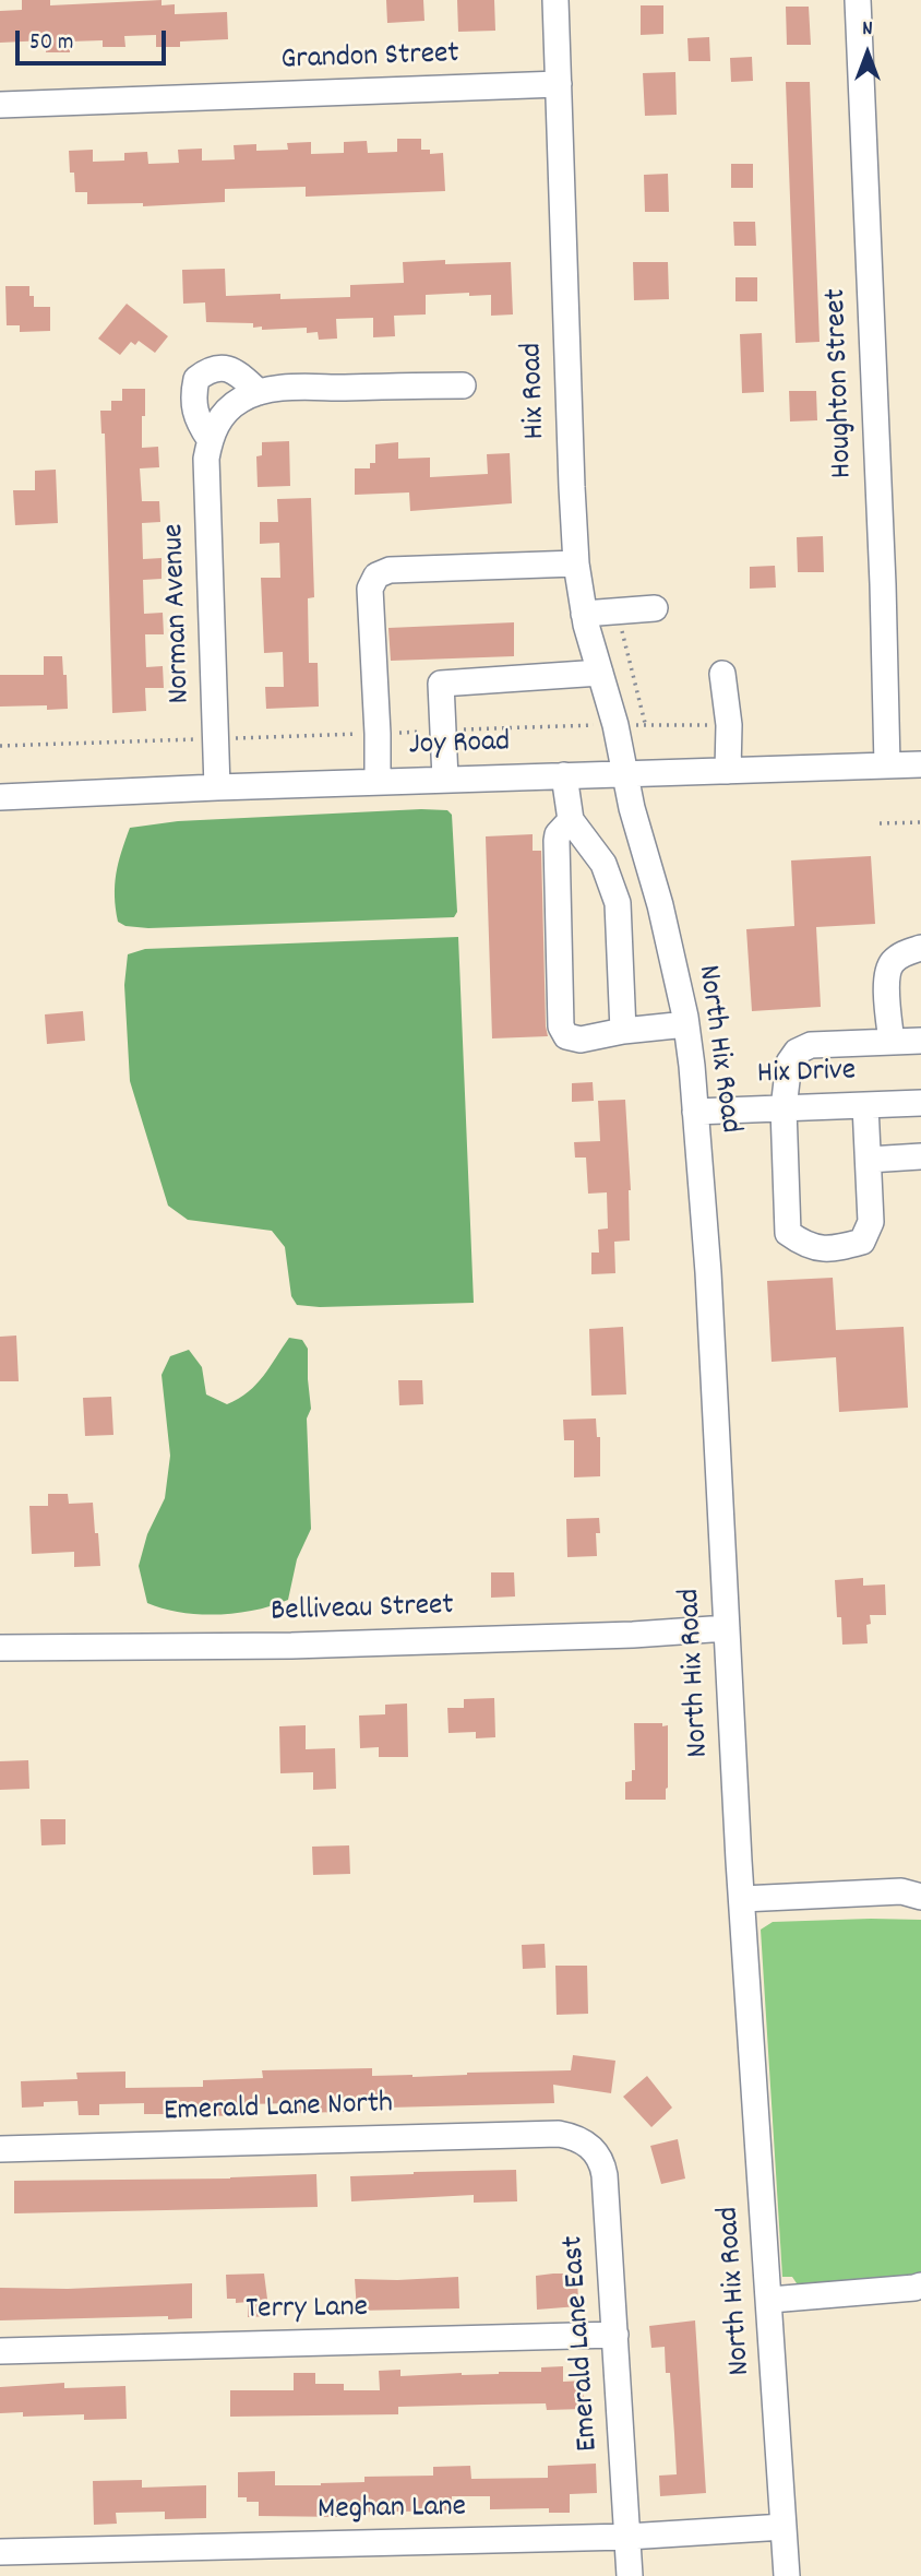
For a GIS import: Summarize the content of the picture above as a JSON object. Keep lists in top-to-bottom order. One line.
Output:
{"streets":{"street":["Grandon Street","Houghton Street","Hix Road","Norman Avenue","Joy Road","North Hix Road","Hix Drive","Belliveau Street","Emerald Lane North","Terry Lane","Emerald Lane East","Meghan Lane"]},"crossings":[["Grandon Street","Hix Road"],["Houghton Street","Joy Road"],["Hix Road","Joy Road"],["Hix Road","North Hix Road"],["Norman Avenue","Joy Road"],["Joy Road","North Hix Road"],["North Hix Road","Hix Drive"],["North Hix Road","Belliveau Street"],["North Hix Road","Meghan Lane"],["Emerald Lane North","Emerald Lane East"],["Terry Lane","Emerald Lane East"],["Emerald Lane East","Meghan Lane"]],"scale_bar":"50 m","north":"top"}
